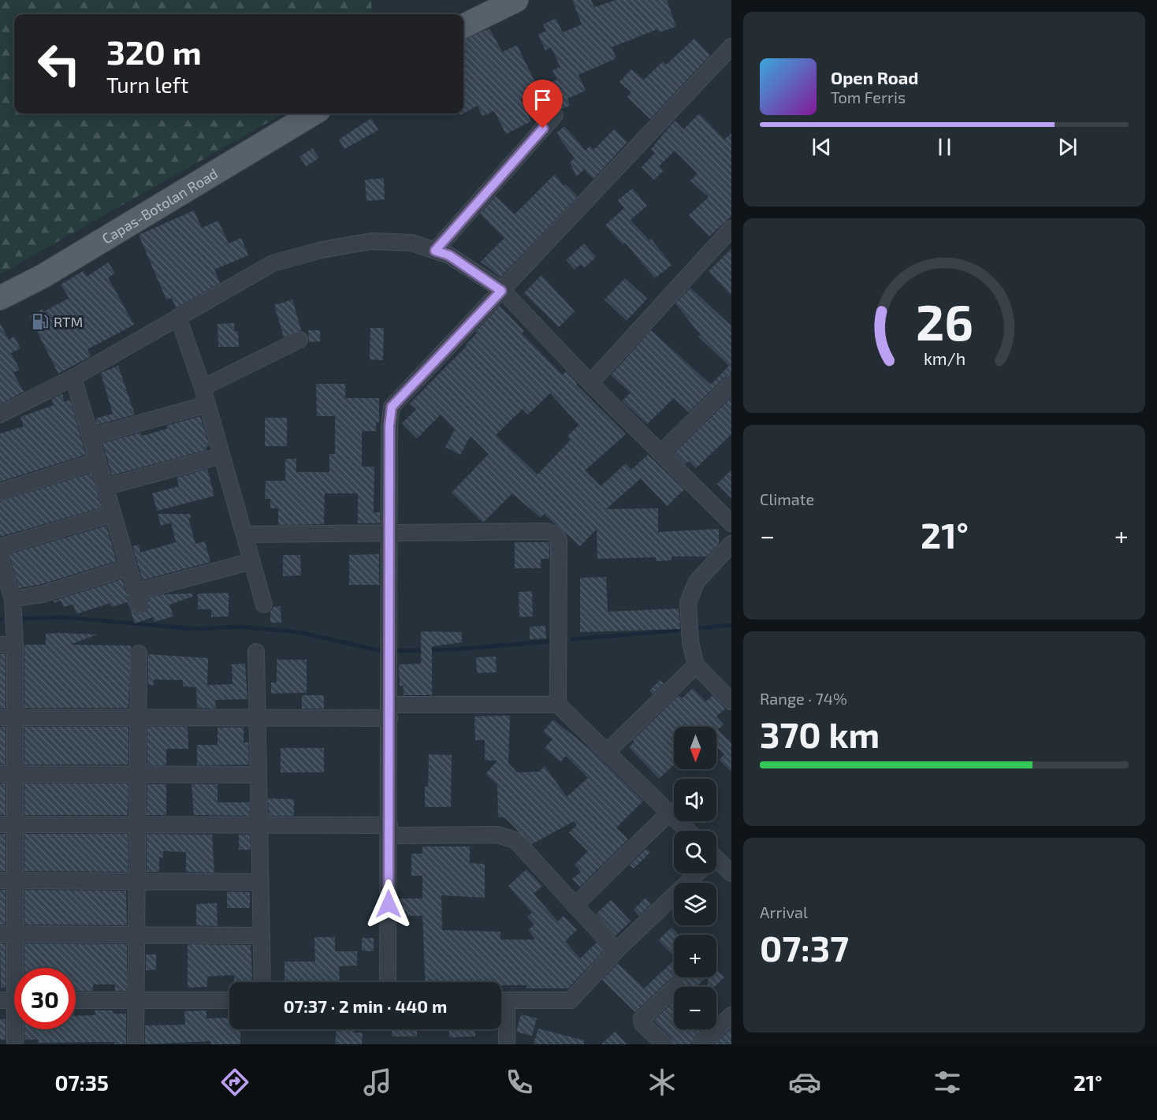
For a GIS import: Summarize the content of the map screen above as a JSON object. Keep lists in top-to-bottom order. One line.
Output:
{"streets":{"main road":["Capas-Botolan Road"]},"places":{"fuel station":["RTM"]},"north":"bottom","page":{"turn":["320 m","Turn left"],"song":["Open Road","Tom Ferris"],"tile":["Climate",["Range · 74%","370 km"],["Arrival","07:37"]],"heat":["−","21°","+"],"map_buttons":["+","−"],"limit":"30","trip":"07:37 · 2 min · 440 m","tabs":["07:35","21°"],"gauge":["26","km/h"]}}
